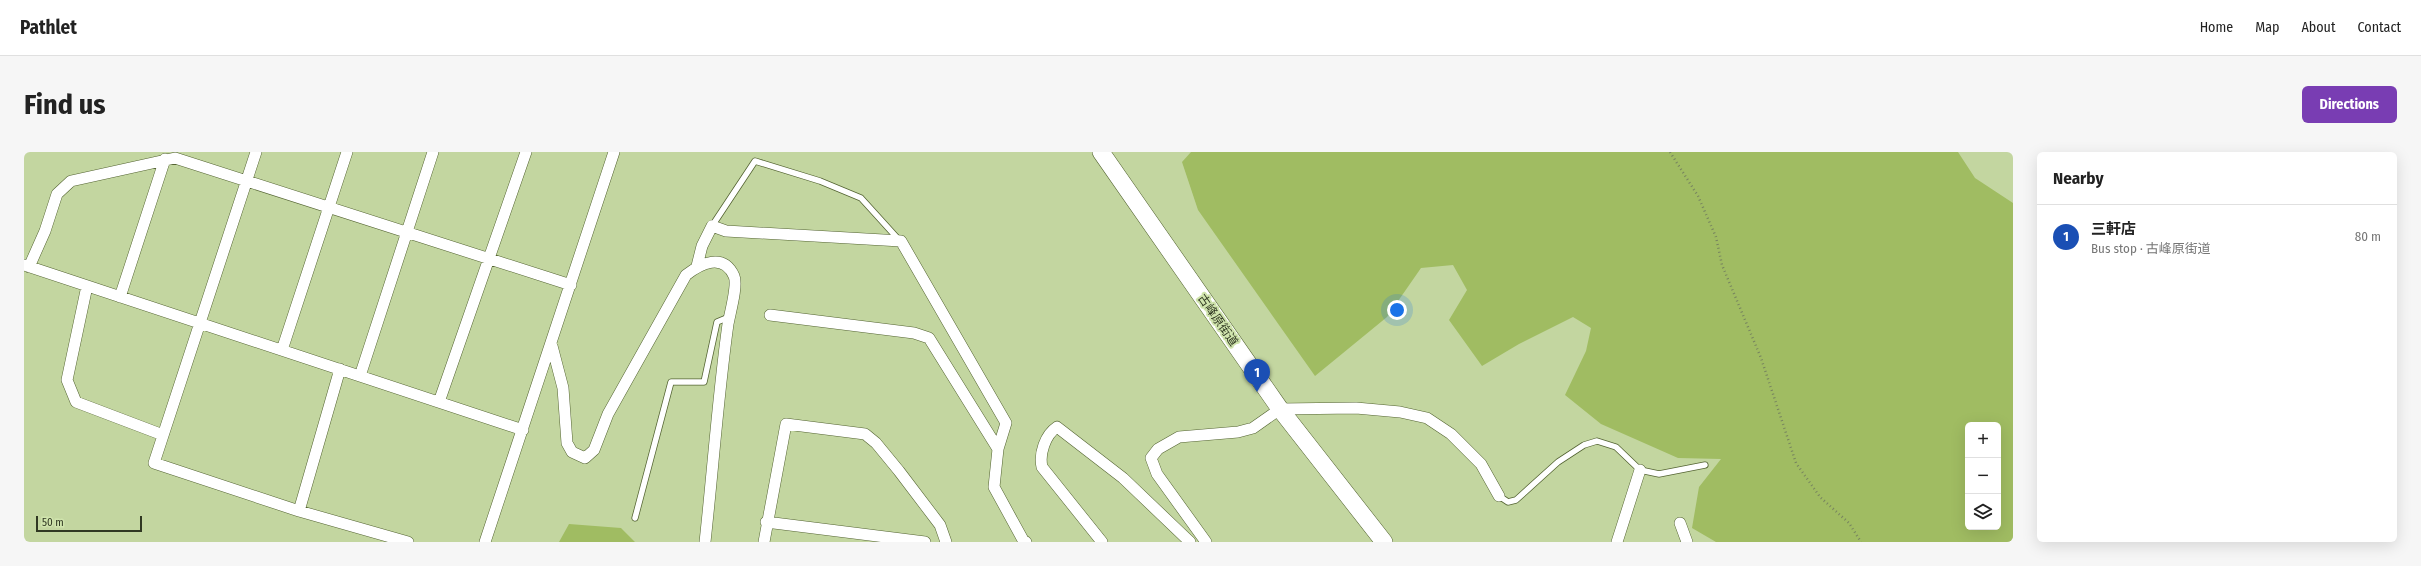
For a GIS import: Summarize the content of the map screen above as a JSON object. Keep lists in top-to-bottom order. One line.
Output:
{"streets":{"main road":["古峰原街道"]},"scale_bar":"50 m","page":{"header":"Pathlet","nav":["Home","Map","About","Contact"],"buttons":"Directions","title":"Find us","heading":"Nearby","list":[{"mark":"1","name":"三軒店","note":"Bus stop · 古峰原街道","value":"80 m"}],"pins":"1","map_buttons":["+","−"],"scale":"50 m"}}
